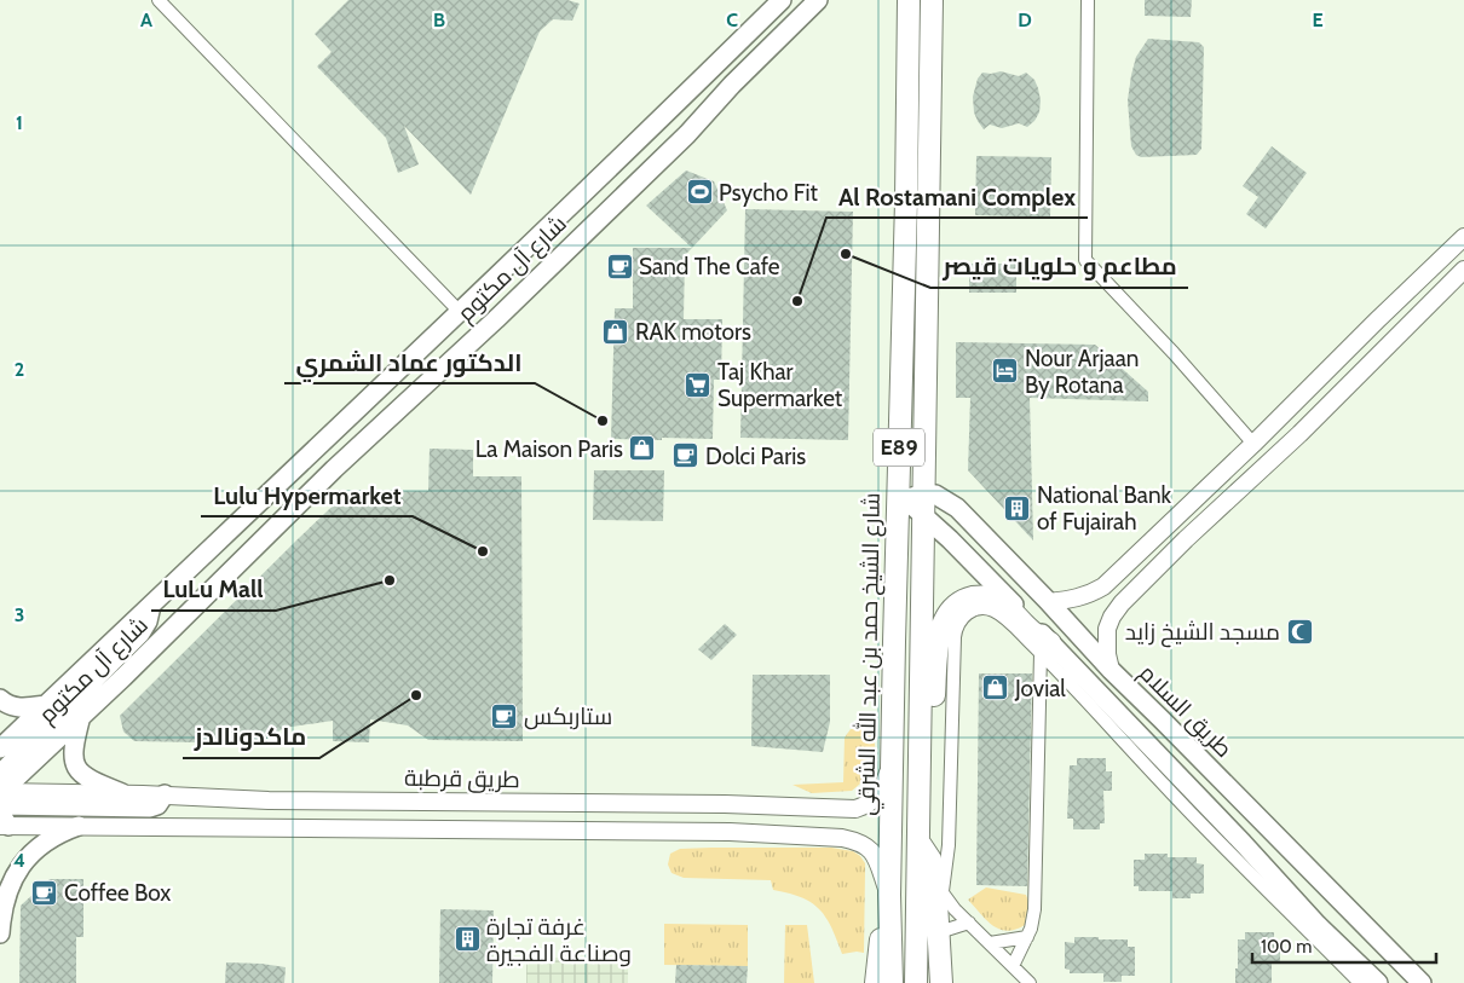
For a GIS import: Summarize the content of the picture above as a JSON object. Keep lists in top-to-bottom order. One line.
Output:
{"streets":{"highway":["E89","شارع الشيخ حمد بن عبد الله الشرقي"],"main road":["شارع آل مكتوم","طريق السلام"],"street":["طريق قرطبة"]},"crossings":[["شارع آل مكتوم","طريق قرطبة"],["شارع الشيخ حمد بن عبد الله الشرقي","طريق السلام"],["شارع الشيخ حمد بن عبد الله الشرقي","طريق قرطبة"]],"places":{"sports":["Psycho Fit"],"other":["مطاعم و حلويات قيصر","Al Rostamani Complex","الدكتور عماد الشمري","Lulu Hypermarket","LuLu Mall","ماكدونالدز"],"cafe":["Sand The Cafe","Dolci Paris","ستاربكس","Coffee Box"],"shop":["RAK motors","La Maison Paris","Jovial"],"hotel":["Nour Arjaan By Rotana"],"supermarket":["Taj Khar Supermarket"],"building":["National Bank of Fujairah","غرفة تجارة وصناعة الفجيرة"],"mosque":["مسجد الشيخ زايد"]},"scale_bar":"100 m","grid":{"columns":["A","B","C","D","E"],"rows":["1","2","3","4"]}}
